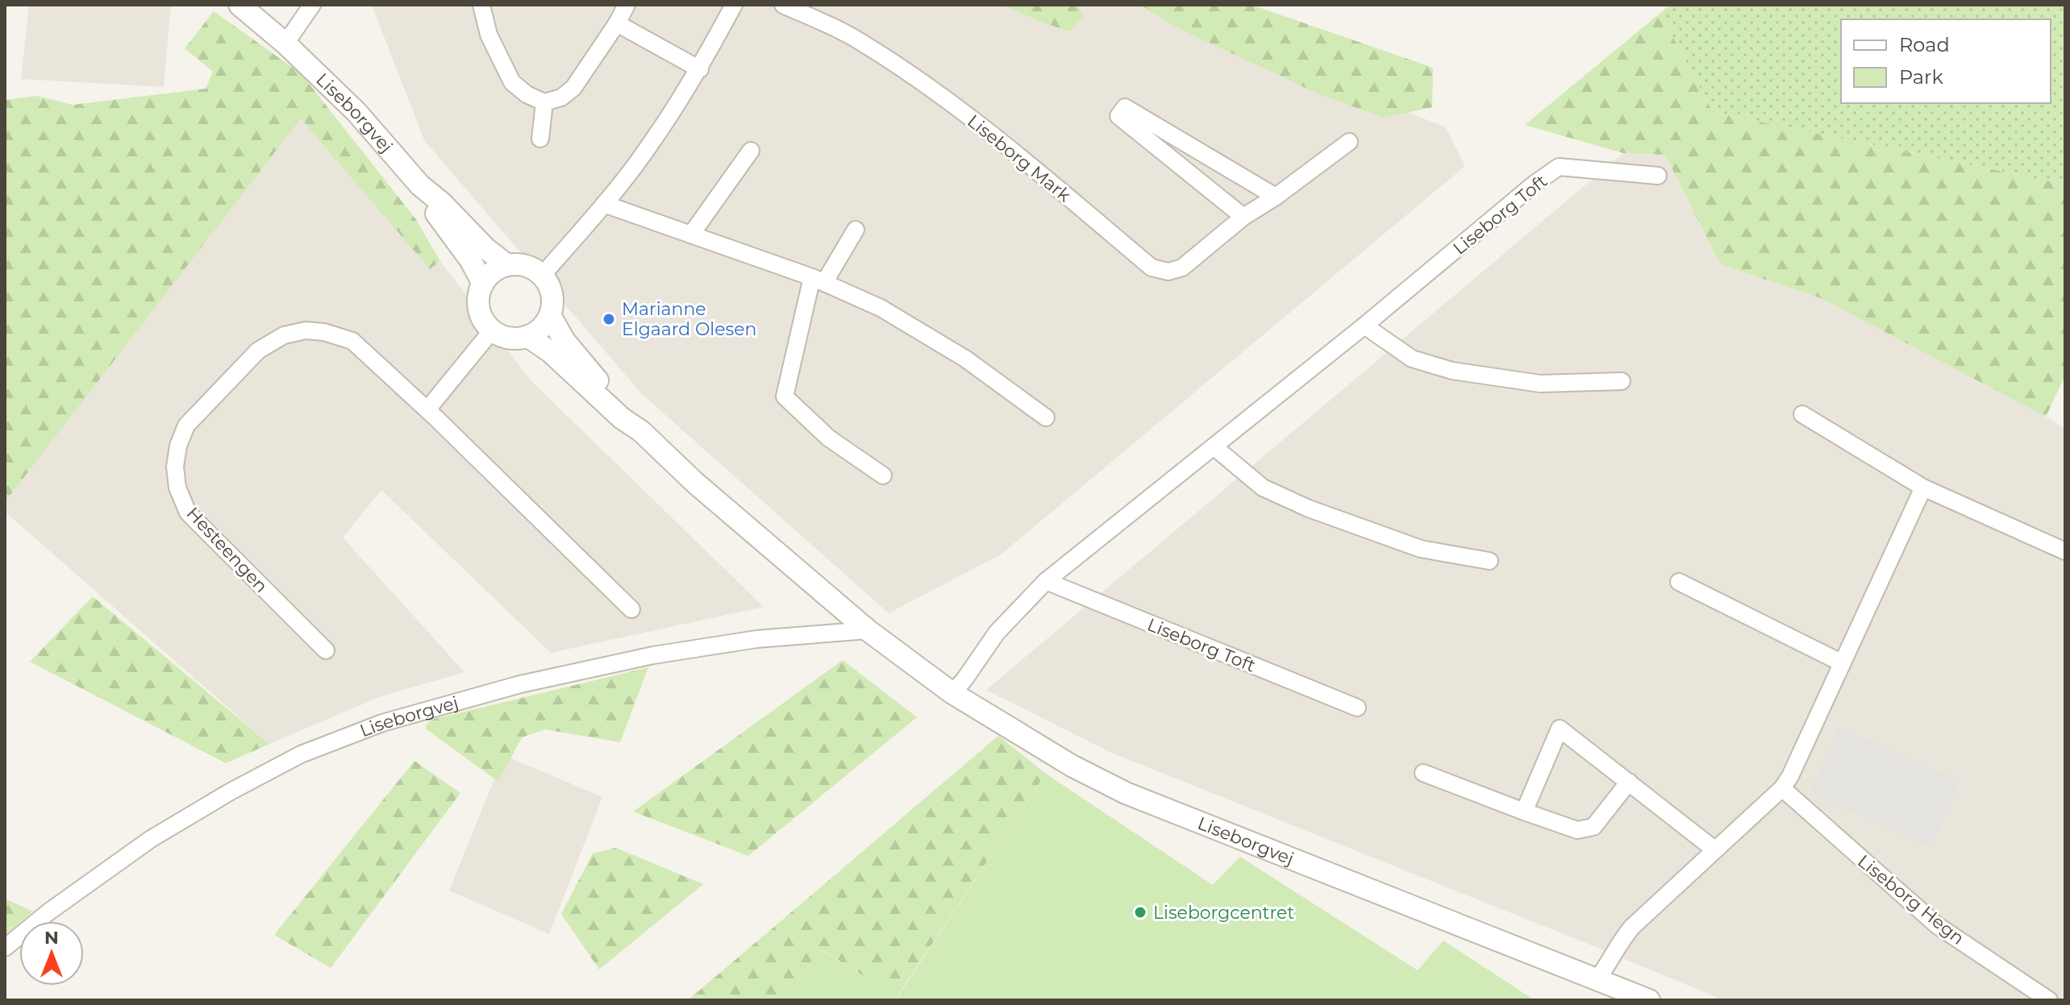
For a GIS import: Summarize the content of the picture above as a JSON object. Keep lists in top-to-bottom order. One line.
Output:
{"streets":{"street":["Liseborgvej","Liseborg Mark","Liseborg Toft","Hesteengen","Liseborg Hegn"]},"crossings":[["Liseborgvej","Liseborg Toft"]],"places":["Marianne Elgaard Olesen","Liseborgcentret"],"legend":["Road","Park"],"north":"top"}
